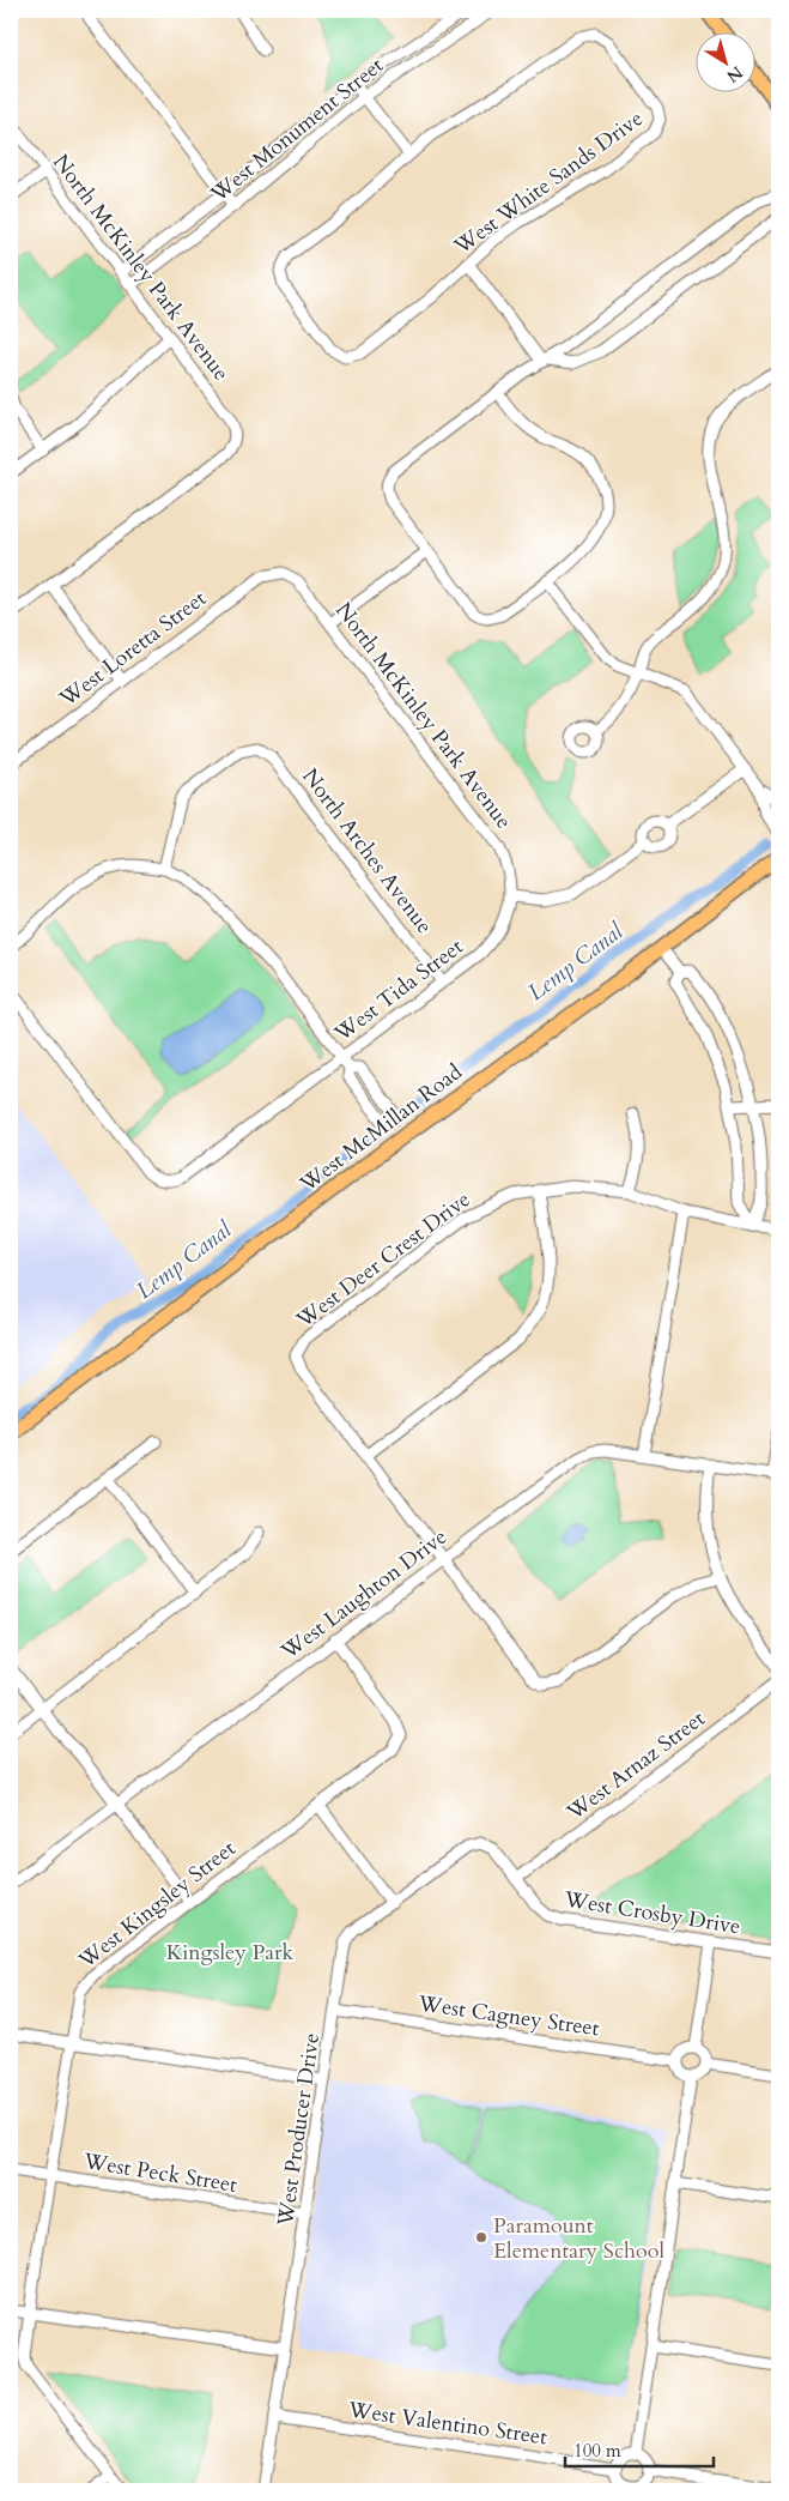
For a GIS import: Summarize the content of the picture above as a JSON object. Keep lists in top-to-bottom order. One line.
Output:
{"streets":{"main road":["West McMillan Road"],"street":["West Monument Street","West White Sands Drive","North McKinley Park Avenue","West Loretta Street","North Arches Avenue","West Tida Street","West Deer Crest Drive","West Laughton Drive","West Arnaz Street","West Kingsley Street","West Crosby Drive","West Cagney Street","West Producer Drive","West Peck Street","West Valentino Street"]},"crossings":[["West Monument Street","North McKinley Park Avenue"],["North McKinley Park Avenue","West Loretta Street"],["North McKinley Park Avenue","West Tida Street"],["North Arches Avenue","West Tida Street"],["West Laughton Drive","West Kingsley Street"],["West Arnaz Street","West Crosby Drive"],["West Kingsley Street","West Peck Street"],["West Crosby Drive","West Producer Drive"],["West Cagney Street","West Producer Drive"],["West Producer Drive","West Peck Street"],["West Producer Drive","West Valentino Street"]],"water":["Lemp Canal"],"parks":["Kingsley Park"],"places":["Paramount Elementary School"],"scale_bar":"100 m","north":"bottom right"}
